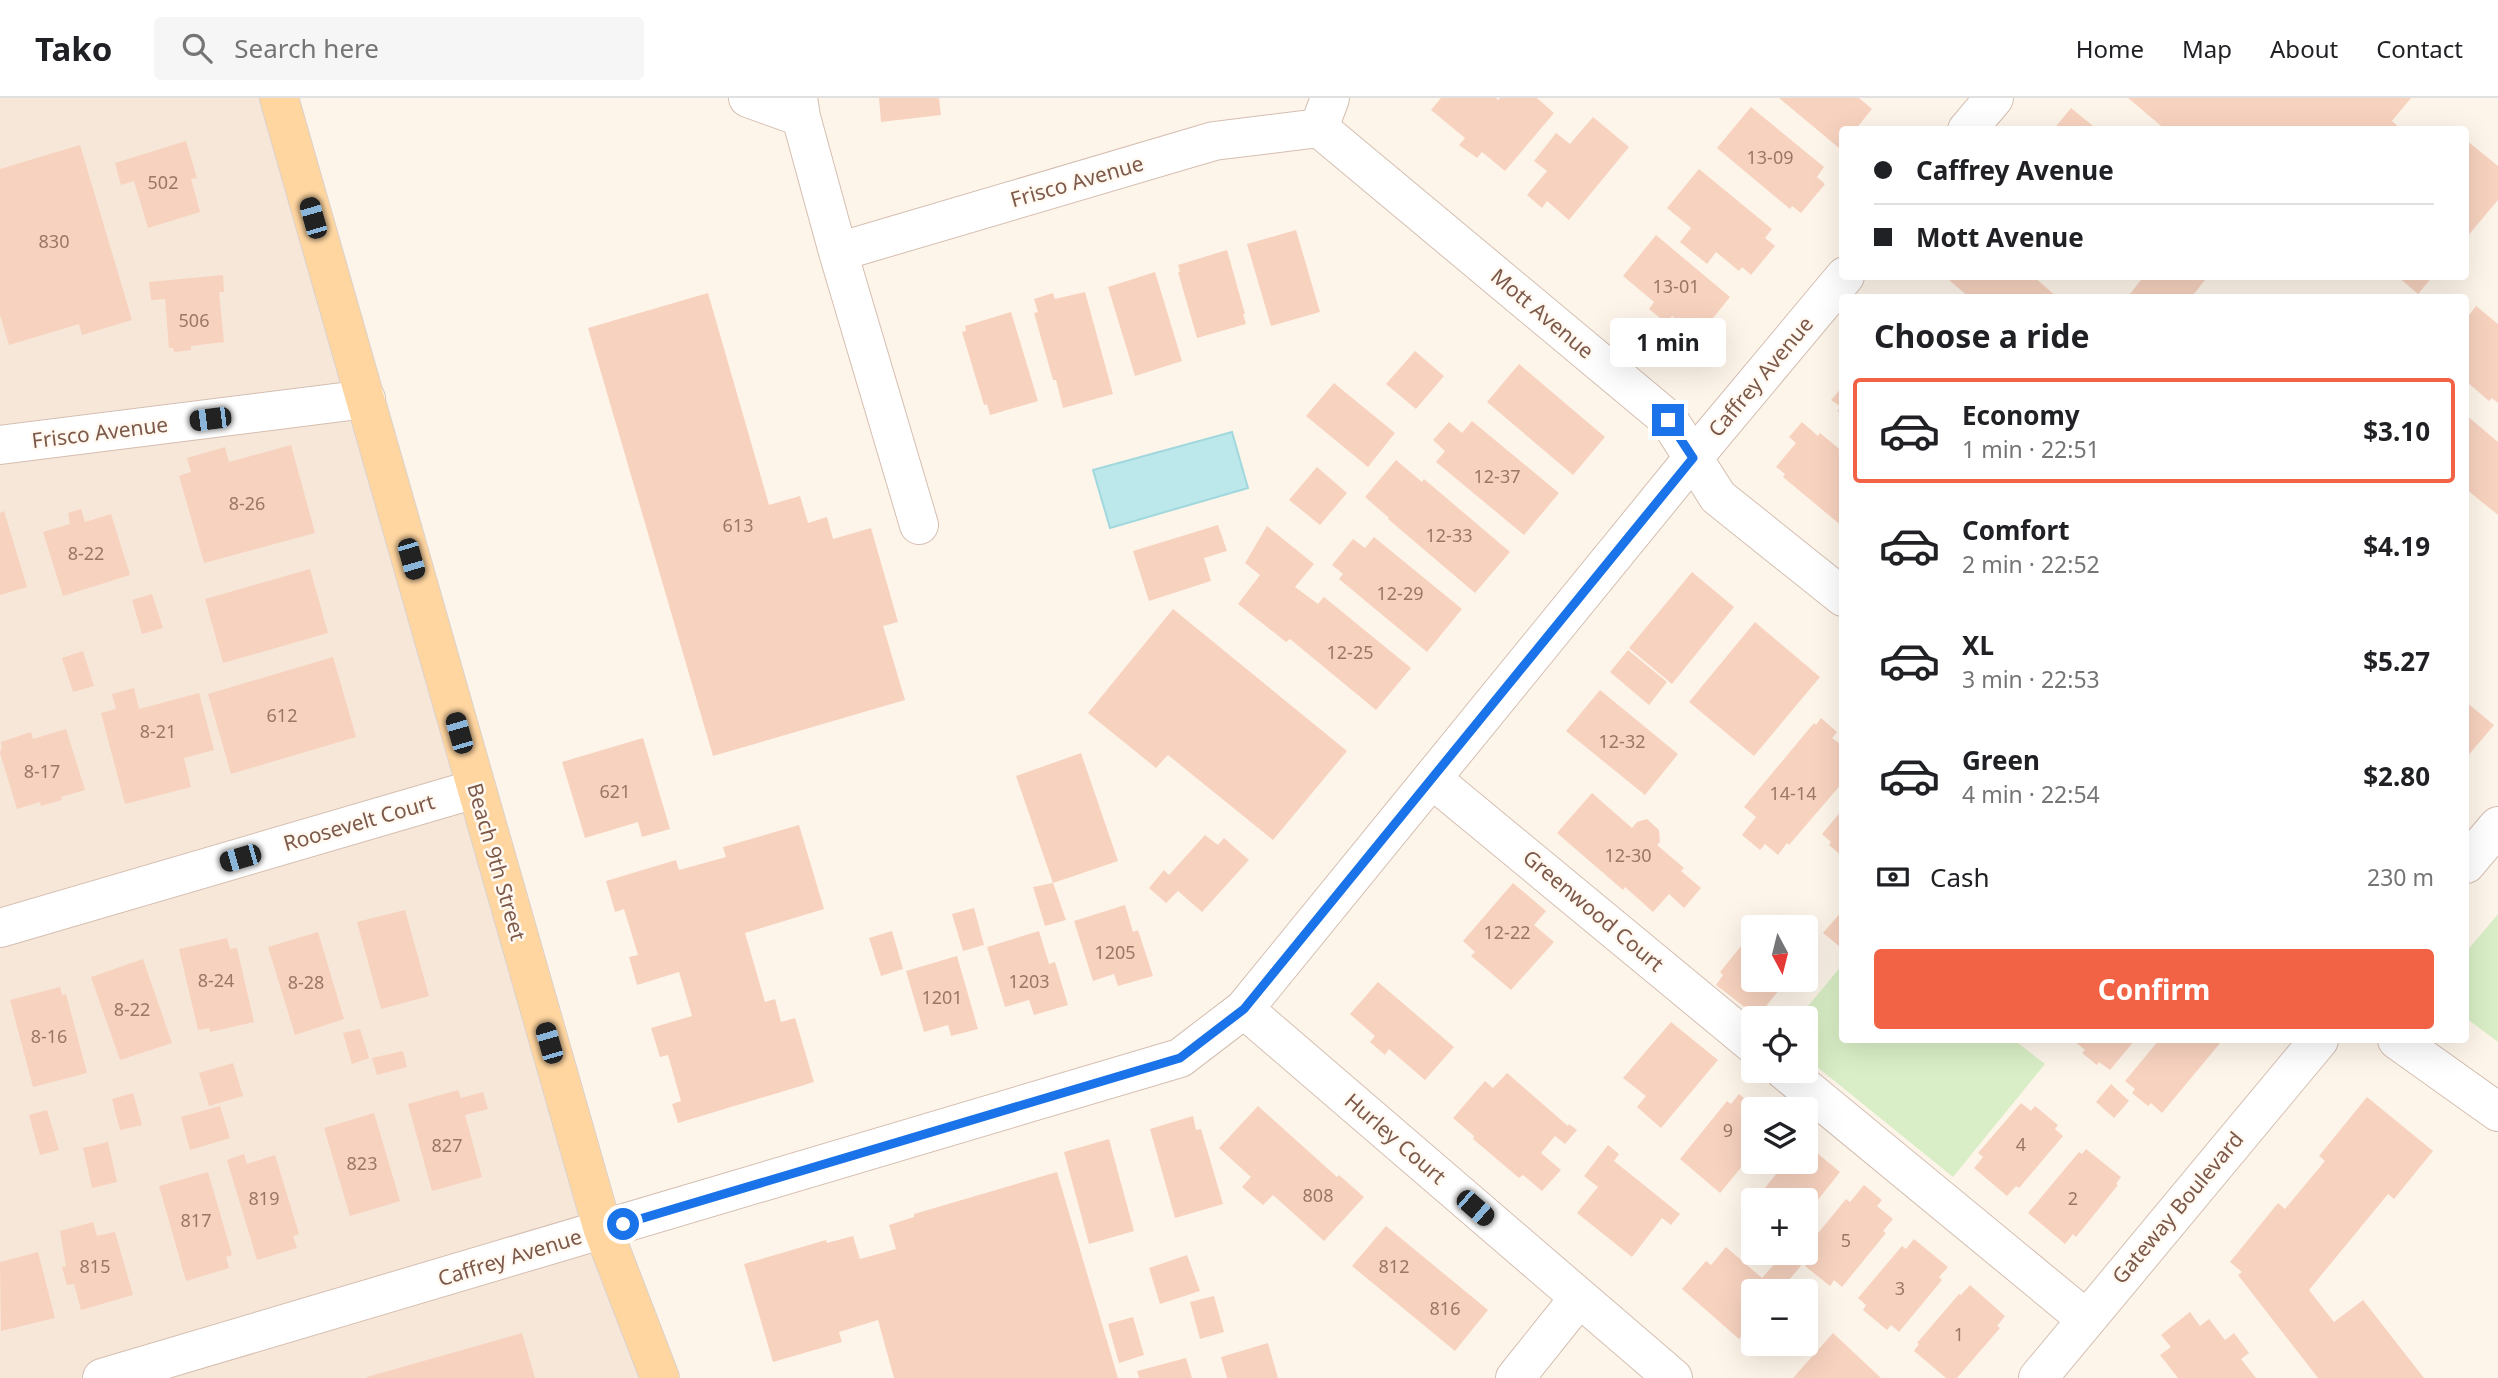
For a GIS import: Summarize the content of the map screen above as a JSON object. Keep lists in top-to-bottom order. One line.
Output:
{"streets":{"main road":["Beach 9th Street"],"street":["Frisco Avenue","Mott Avenue","Caffrey Avenue","Roosevelt Court","Greenwood Court","Hurley Court","Gateway Boulevard"]},"crossings":[["Frisco Avenue","Mott Avenue"],["Frisco Avenue","Beach 9th Street"],["Mott Avenue","Caffrey Avenue"],["Caffrey Avenue","Beach 9th Street"],["Caffrey Avenue","Greenwood Court"],["Caffrey Avenue","Hurley Court"],["Roosevelt Court","Beach 9th Street"]],"house_numbers":["13-09","502","830","13-01","506","12-37","8-26","613","12-33","8-22","12-29","12-25","612","8-21","12-32","8-17","621","14-14","12-30","12-22","1205","8-24","1203","8-28","1201","8-22","8-16","9","4","827","823","808","819","2","817","5","815","812","3","816","1"],"north":"bottom","page":{"header":"Tako","search":"Search here","nav":["Home","Map","About","Contact"],"banner":["Caffrey Avenue","Mott Avenue"],"heading":"Choose a ride","bubble":"1 min","list":[{"name":"Economy","note":"1 min · 22:51","value":"$3.10"},{"name":"Comfort","note":"2 min · 22:52","value":"$4.19"},{"name":"XL","note":"3 min · 22:53","value":"$5.27"},{"name":"Green","note":"4 min · 22:54","value":"$2.80"}],"pay":["Cash","230 m"],"map_buttons":["+","−"],"buttons":"Confirm"}}
